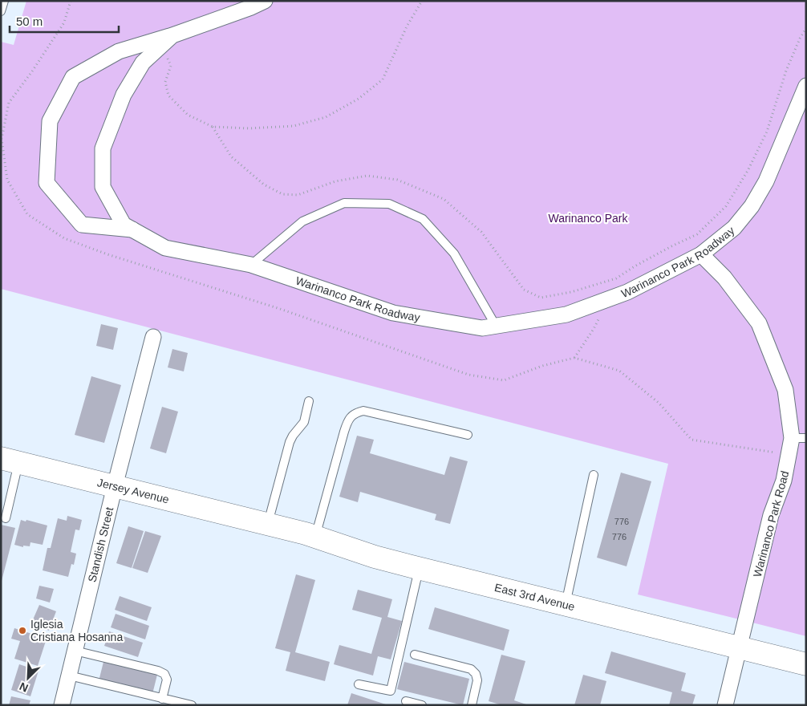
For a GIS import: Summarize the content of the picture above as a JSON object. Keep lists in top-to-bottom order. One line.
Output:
{"streets":{"street":["Warinanco Park Roadway","Jersey Avenue","Warinanco Park Road","Standish Street","East 3rd Avenue"]},"crossings":[["Warinanco Park Roadway","Warinanco Park Road"],["Jersey Avenue","Standish Street"],["Jersey Avenue","East 3rd Avenue"],["Warinanco Park Road","East 3rd Avenue"]],"parks":["Warinanco Park"],"places":["Iglesia Cristiana Hosanna"],"house_numbers":["776","776"],"scale_bar":"50 m","north":"bottom left"}
